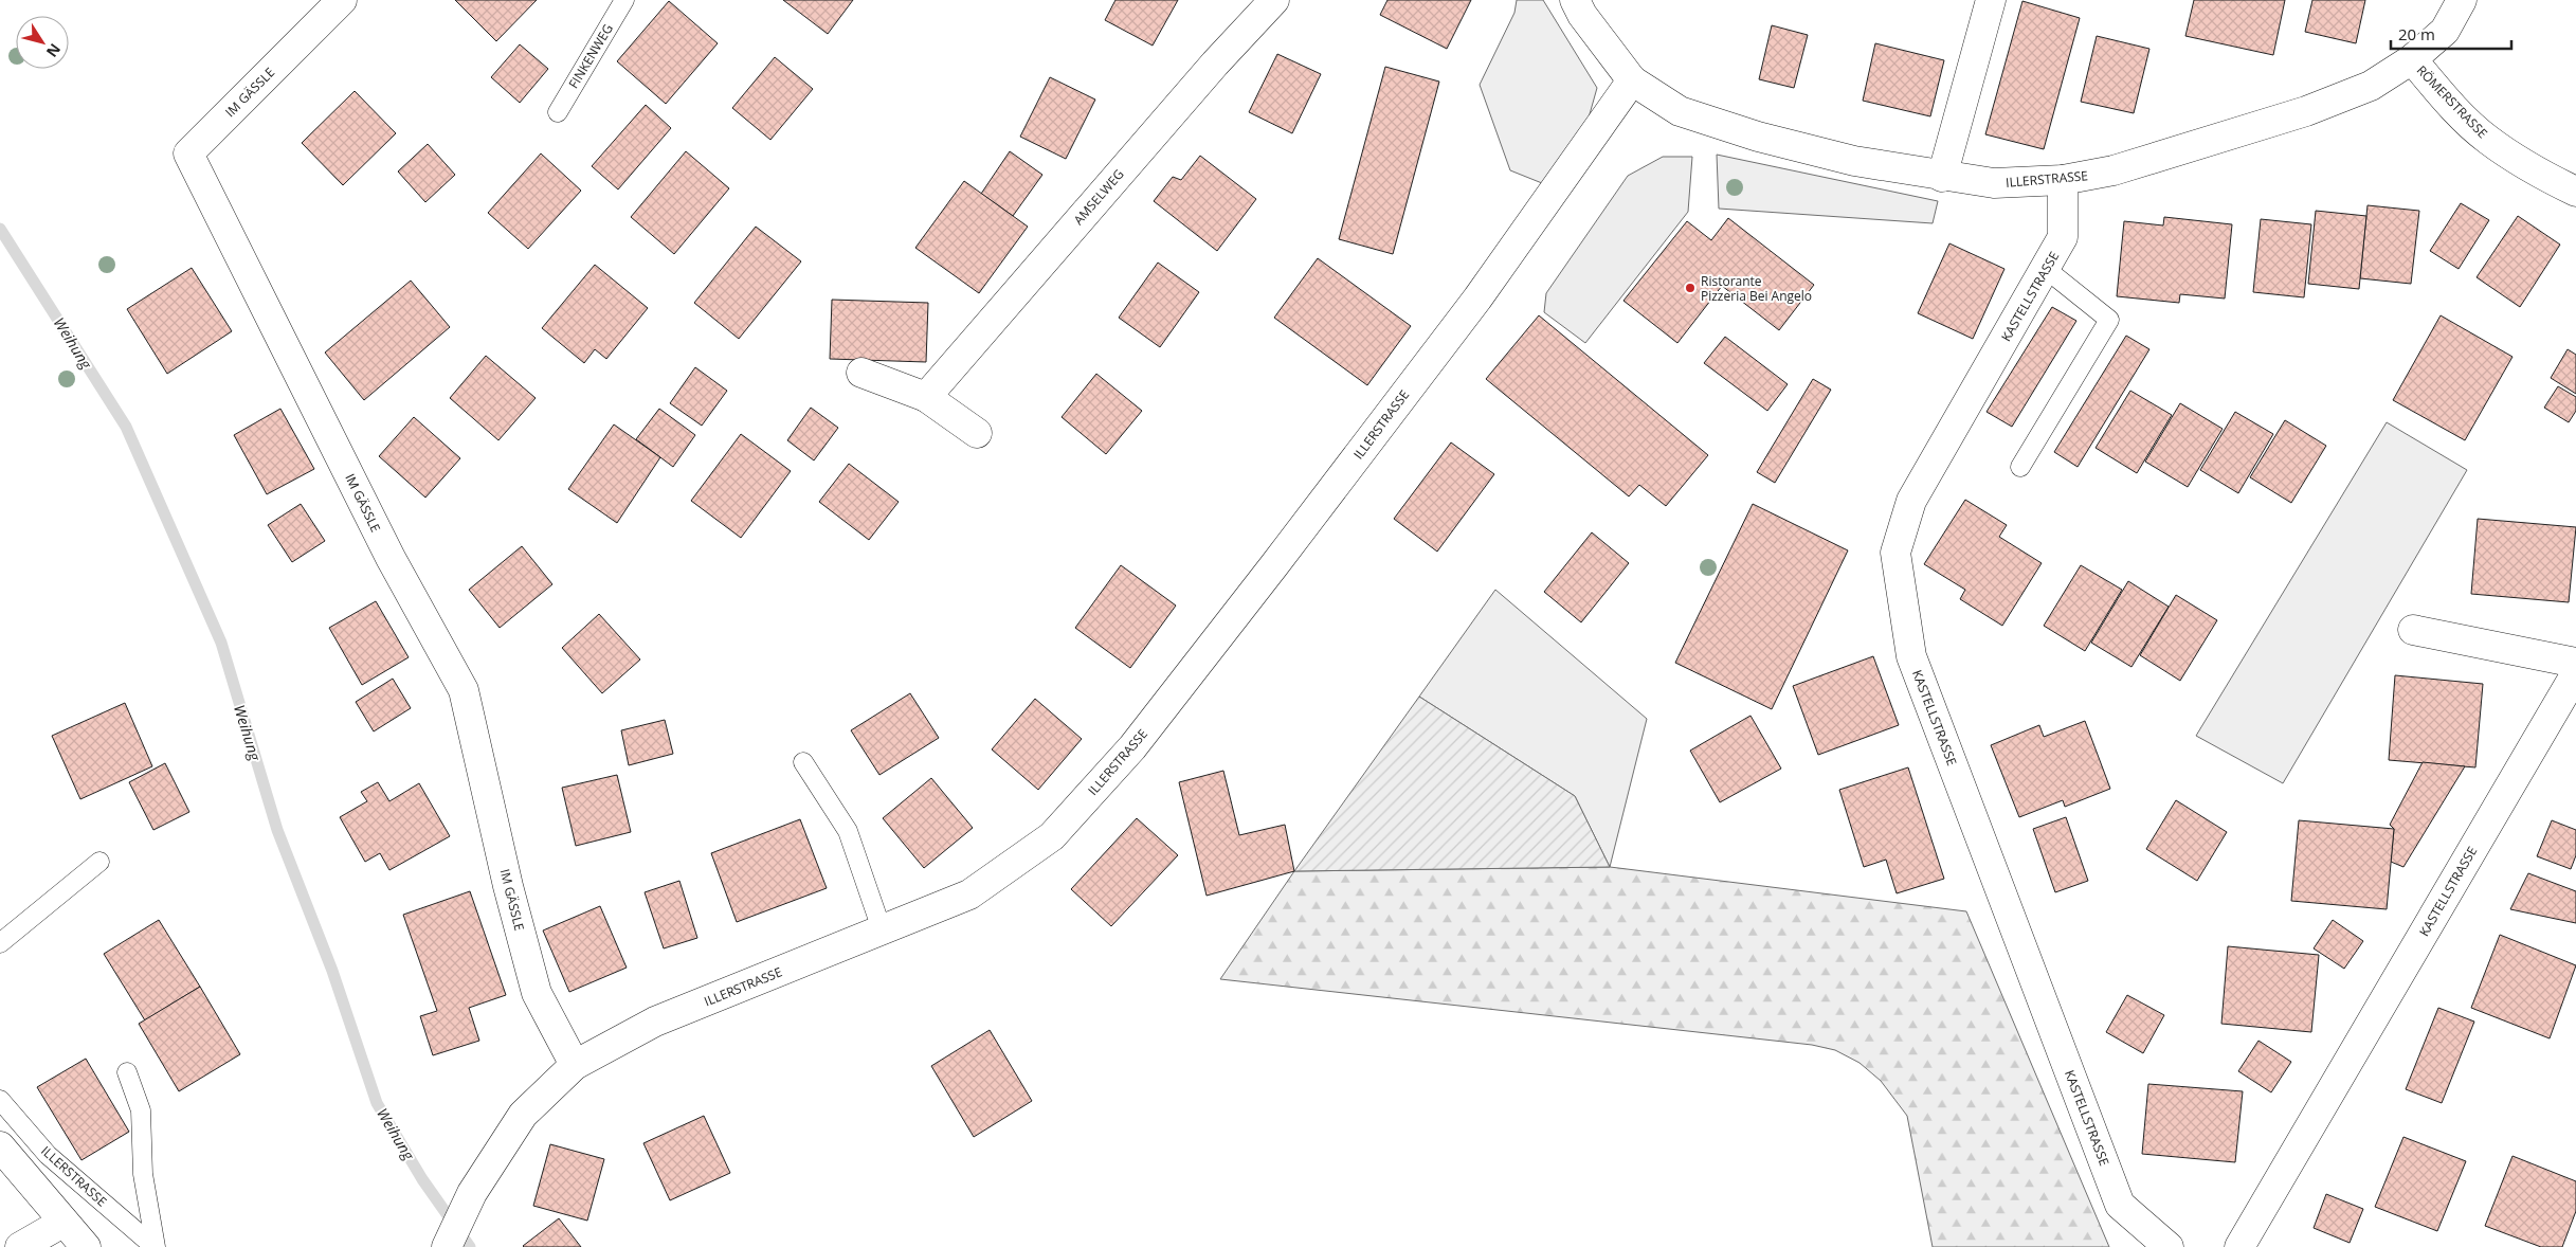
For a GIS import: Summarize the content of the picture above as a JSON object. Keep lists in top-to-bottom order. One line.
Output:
{"streets":{"street":["IM GÄSSLE","RÖMERSTRASSE","ILLERSTRASSE","AMSELWEG","KASTELLSTRASSE"],"lane":["FINKENWEG"]},"crossings":[["IM GÄSSLE","ILLERSTRASSE"],["RÖMERSTRASSE","ILLERSTRASSE"],["ILLERSTRASSE","KASTELLSTRASSE"]],"water":["Weihung"],"places":["Ristorante Pizzeria Bei Angelo"],"scale_bar":"20 m","north":"bottom right"}
